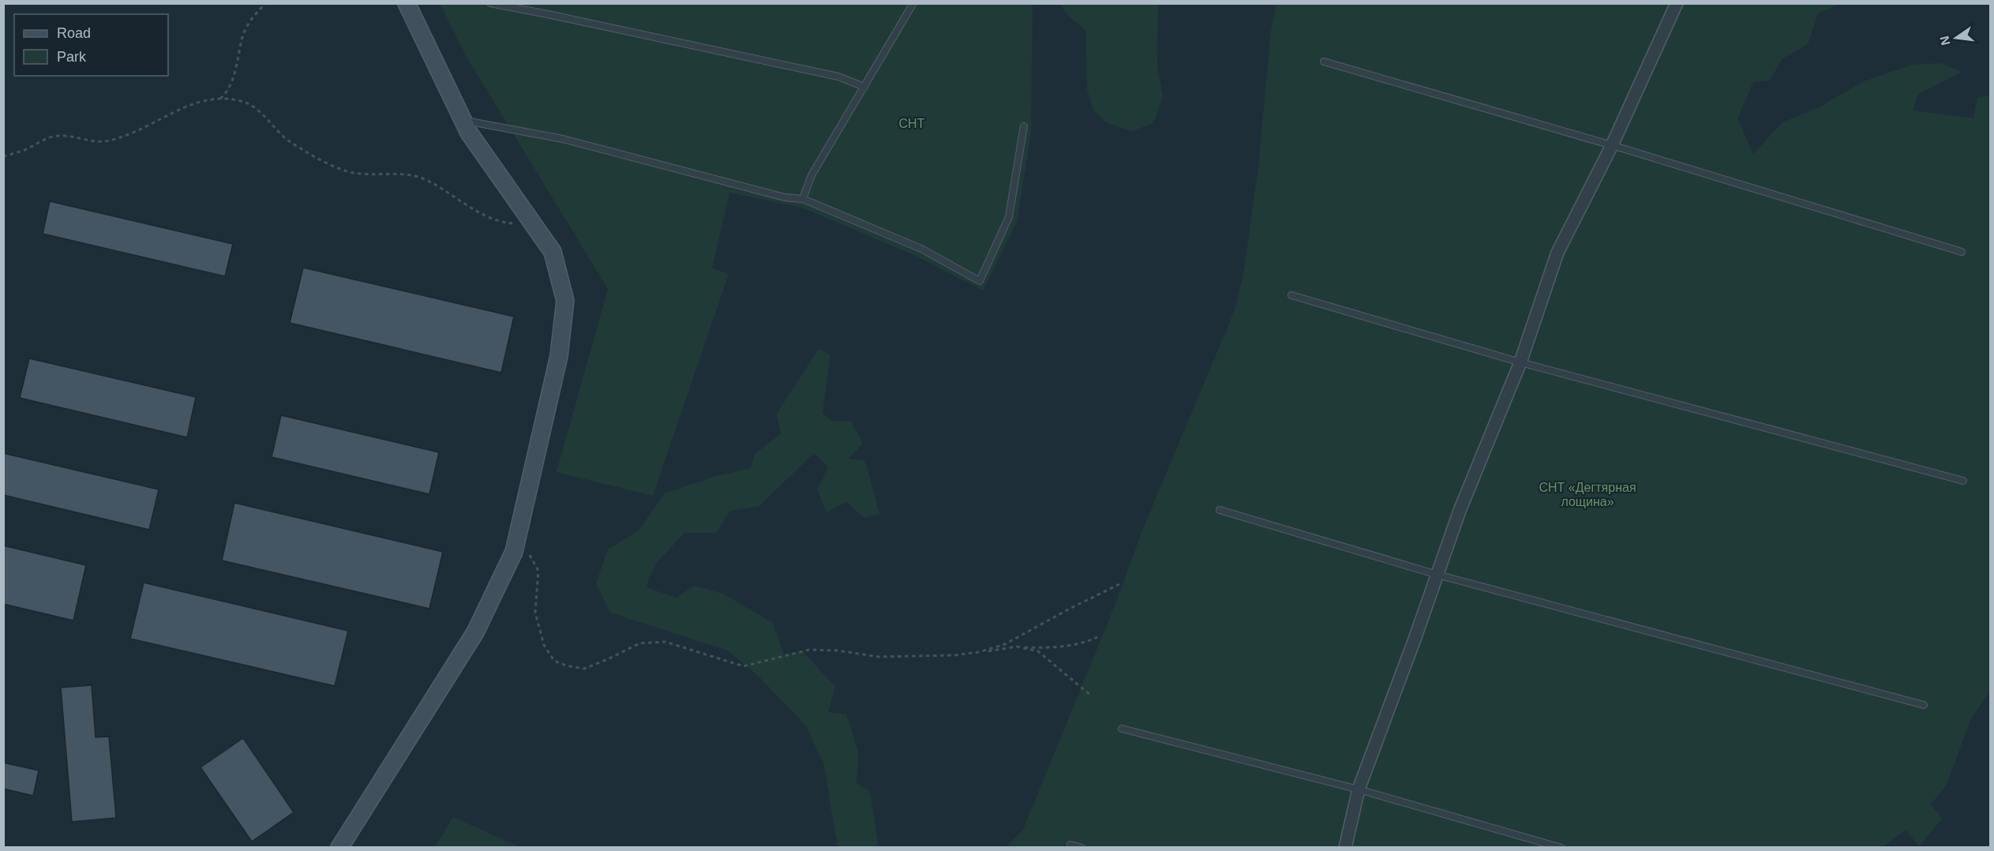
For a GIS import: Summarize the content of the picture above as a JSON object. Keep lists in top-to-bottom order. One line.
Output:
{"parks":["СНТ","СНТ «Дегтярная лощина»"],"legend":["Road","Park"],"north":"left"}
